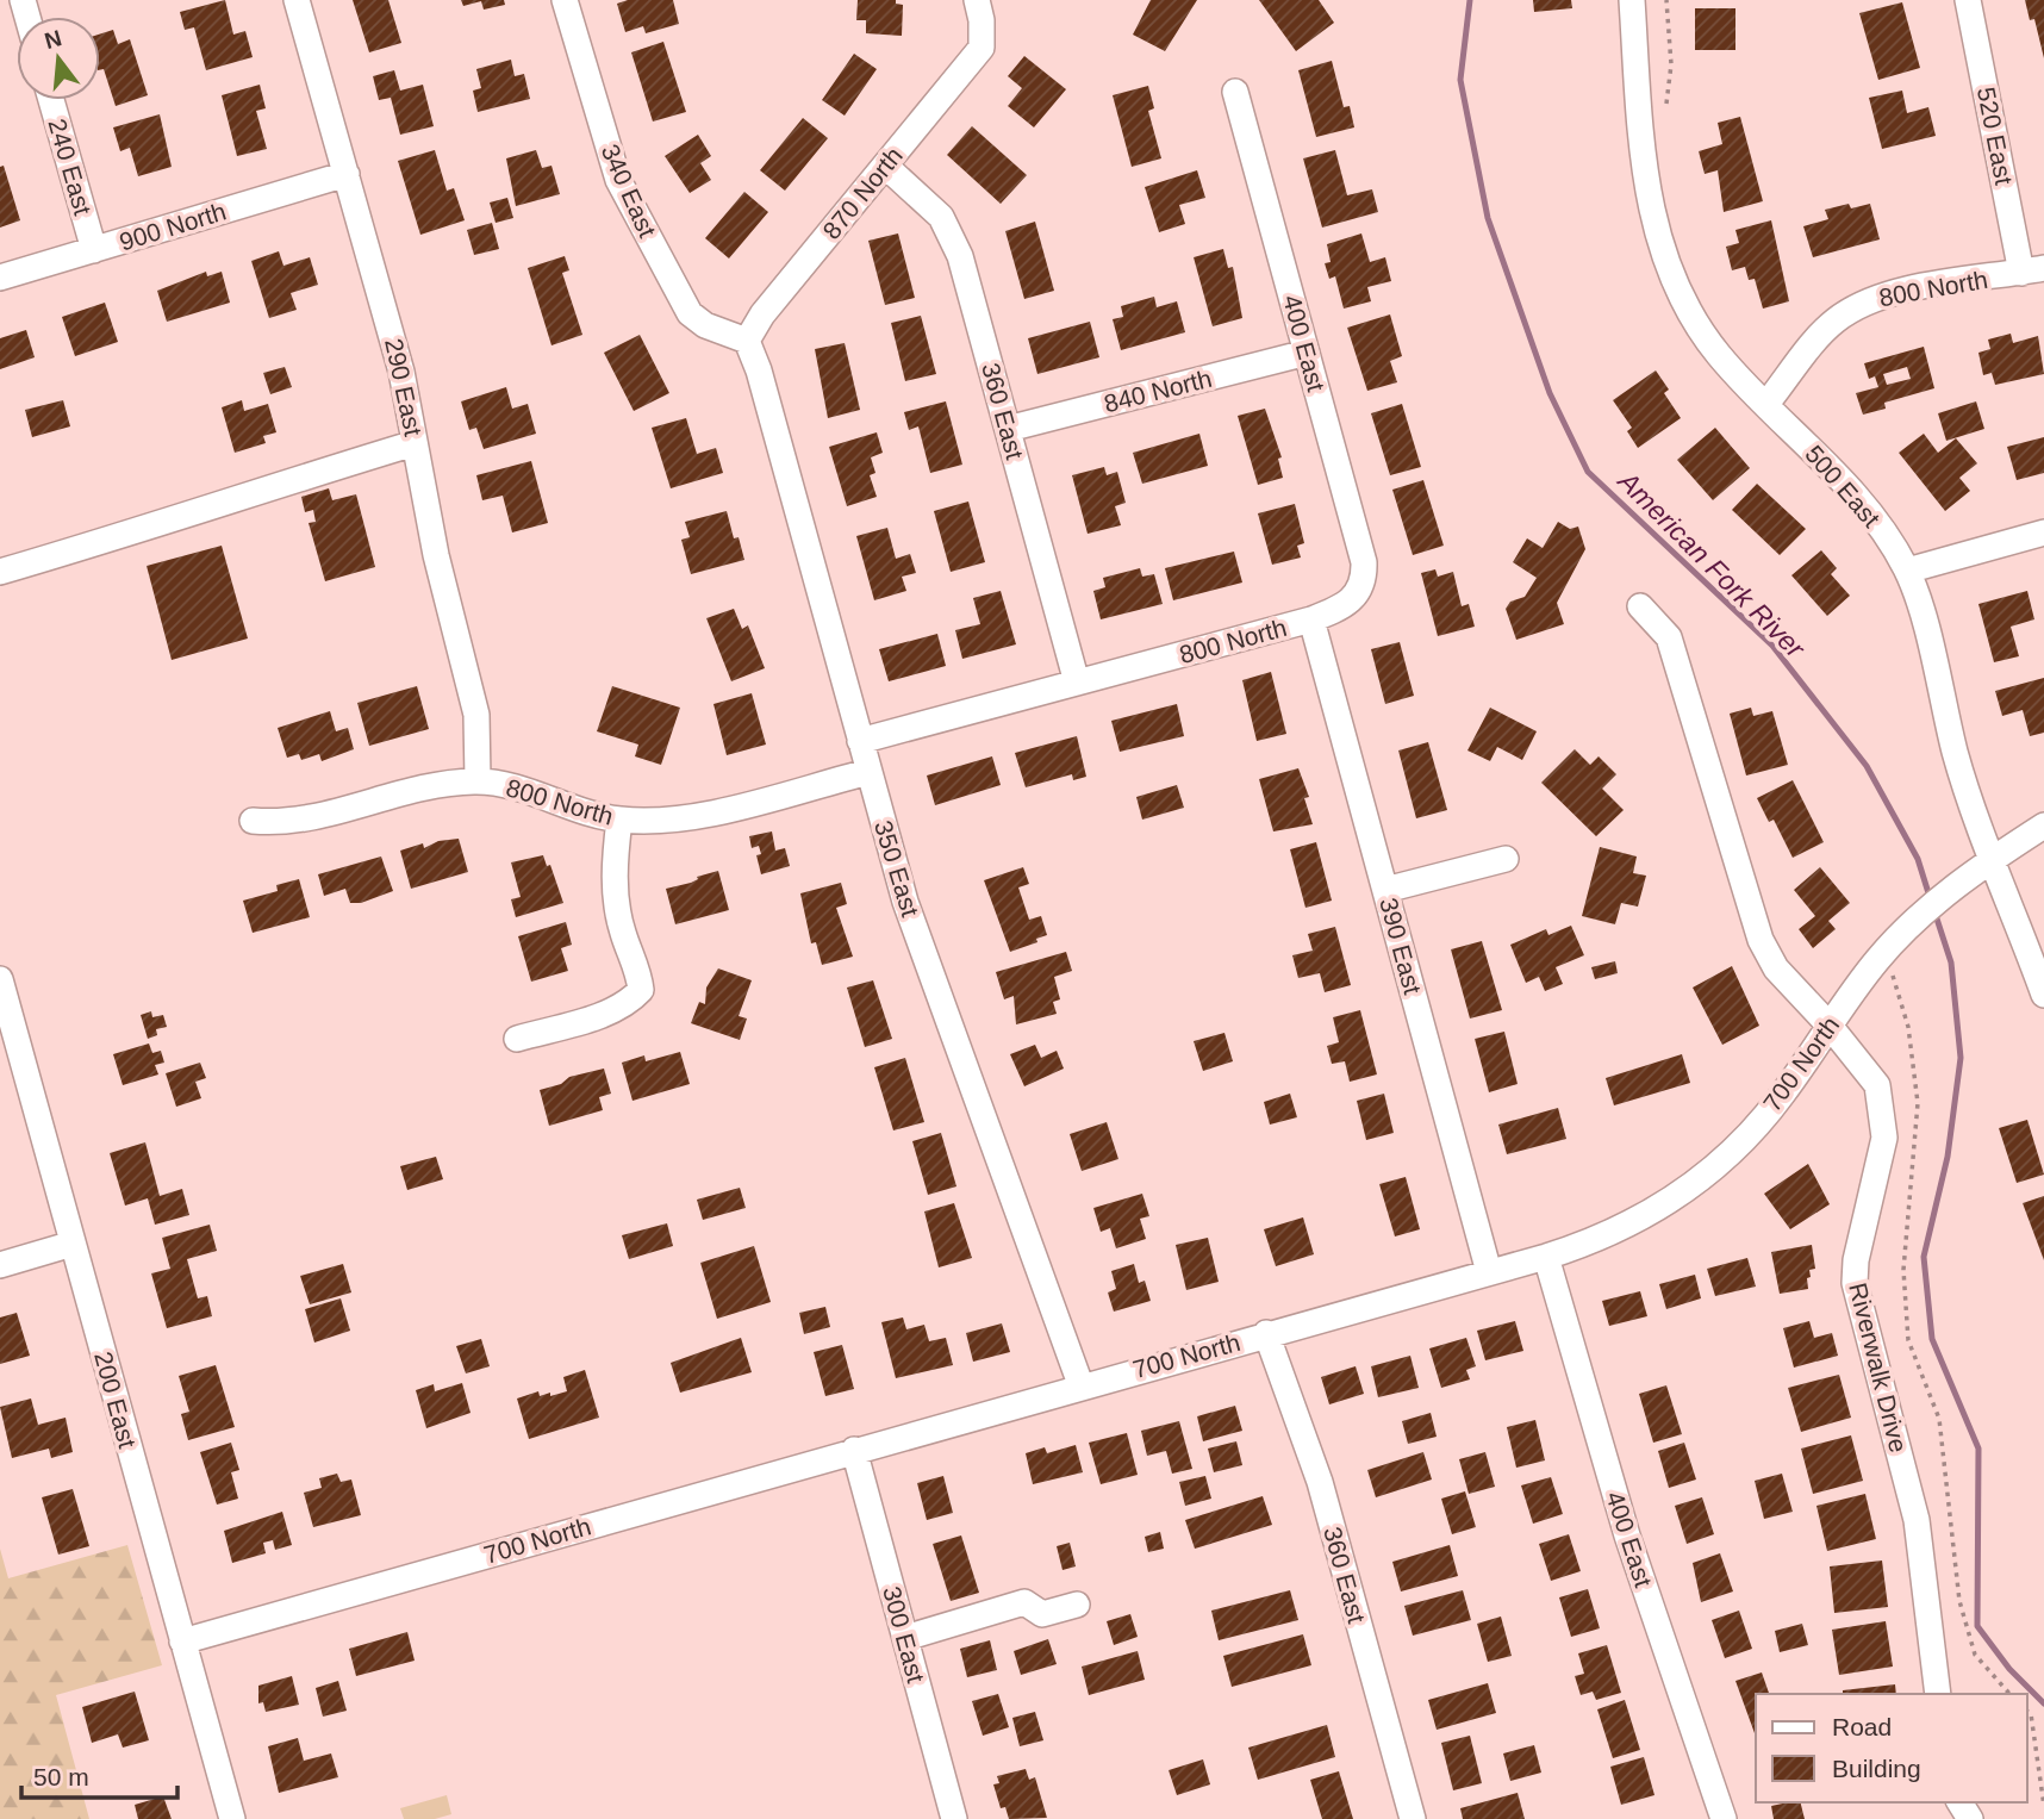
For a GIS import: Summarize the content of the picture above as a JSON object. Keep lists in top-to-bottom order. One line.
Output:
{"streets":{"street":["520 East","240 East","340 East","870 North","900 North","800 North","400 East","290 East","840 North","360 East","500 East","350 East","390 East","700 North","Riverwalk Drive","200 East","300 East"]},"crossings":[["520 East","800 North"],["240 East","900 North"],["340 East","870 North"],["340 East","350 East"],["870 North","360 East"],["870 North","350 East"],["900 North","290 East"],["800 North","400 East"],["800 North","290 East"],["800 North","360 East"],["800 North","500 East"],["800 North","350 East"],["800 North","390 East"],["400 East","840 North"],["400 East","700 North"],["840 North","360 East"],["360 East","700 North"],["500 East","700 North"],["350 East","700 North"],["390 East","700 North"],["700 North","Riverwalk Drive"],["700 North","200 East"],["700 North","300 East"]],"water":["American Fork River"],"legend":["Road","Building"],"scale_bar":"50 m","north":"top"}
